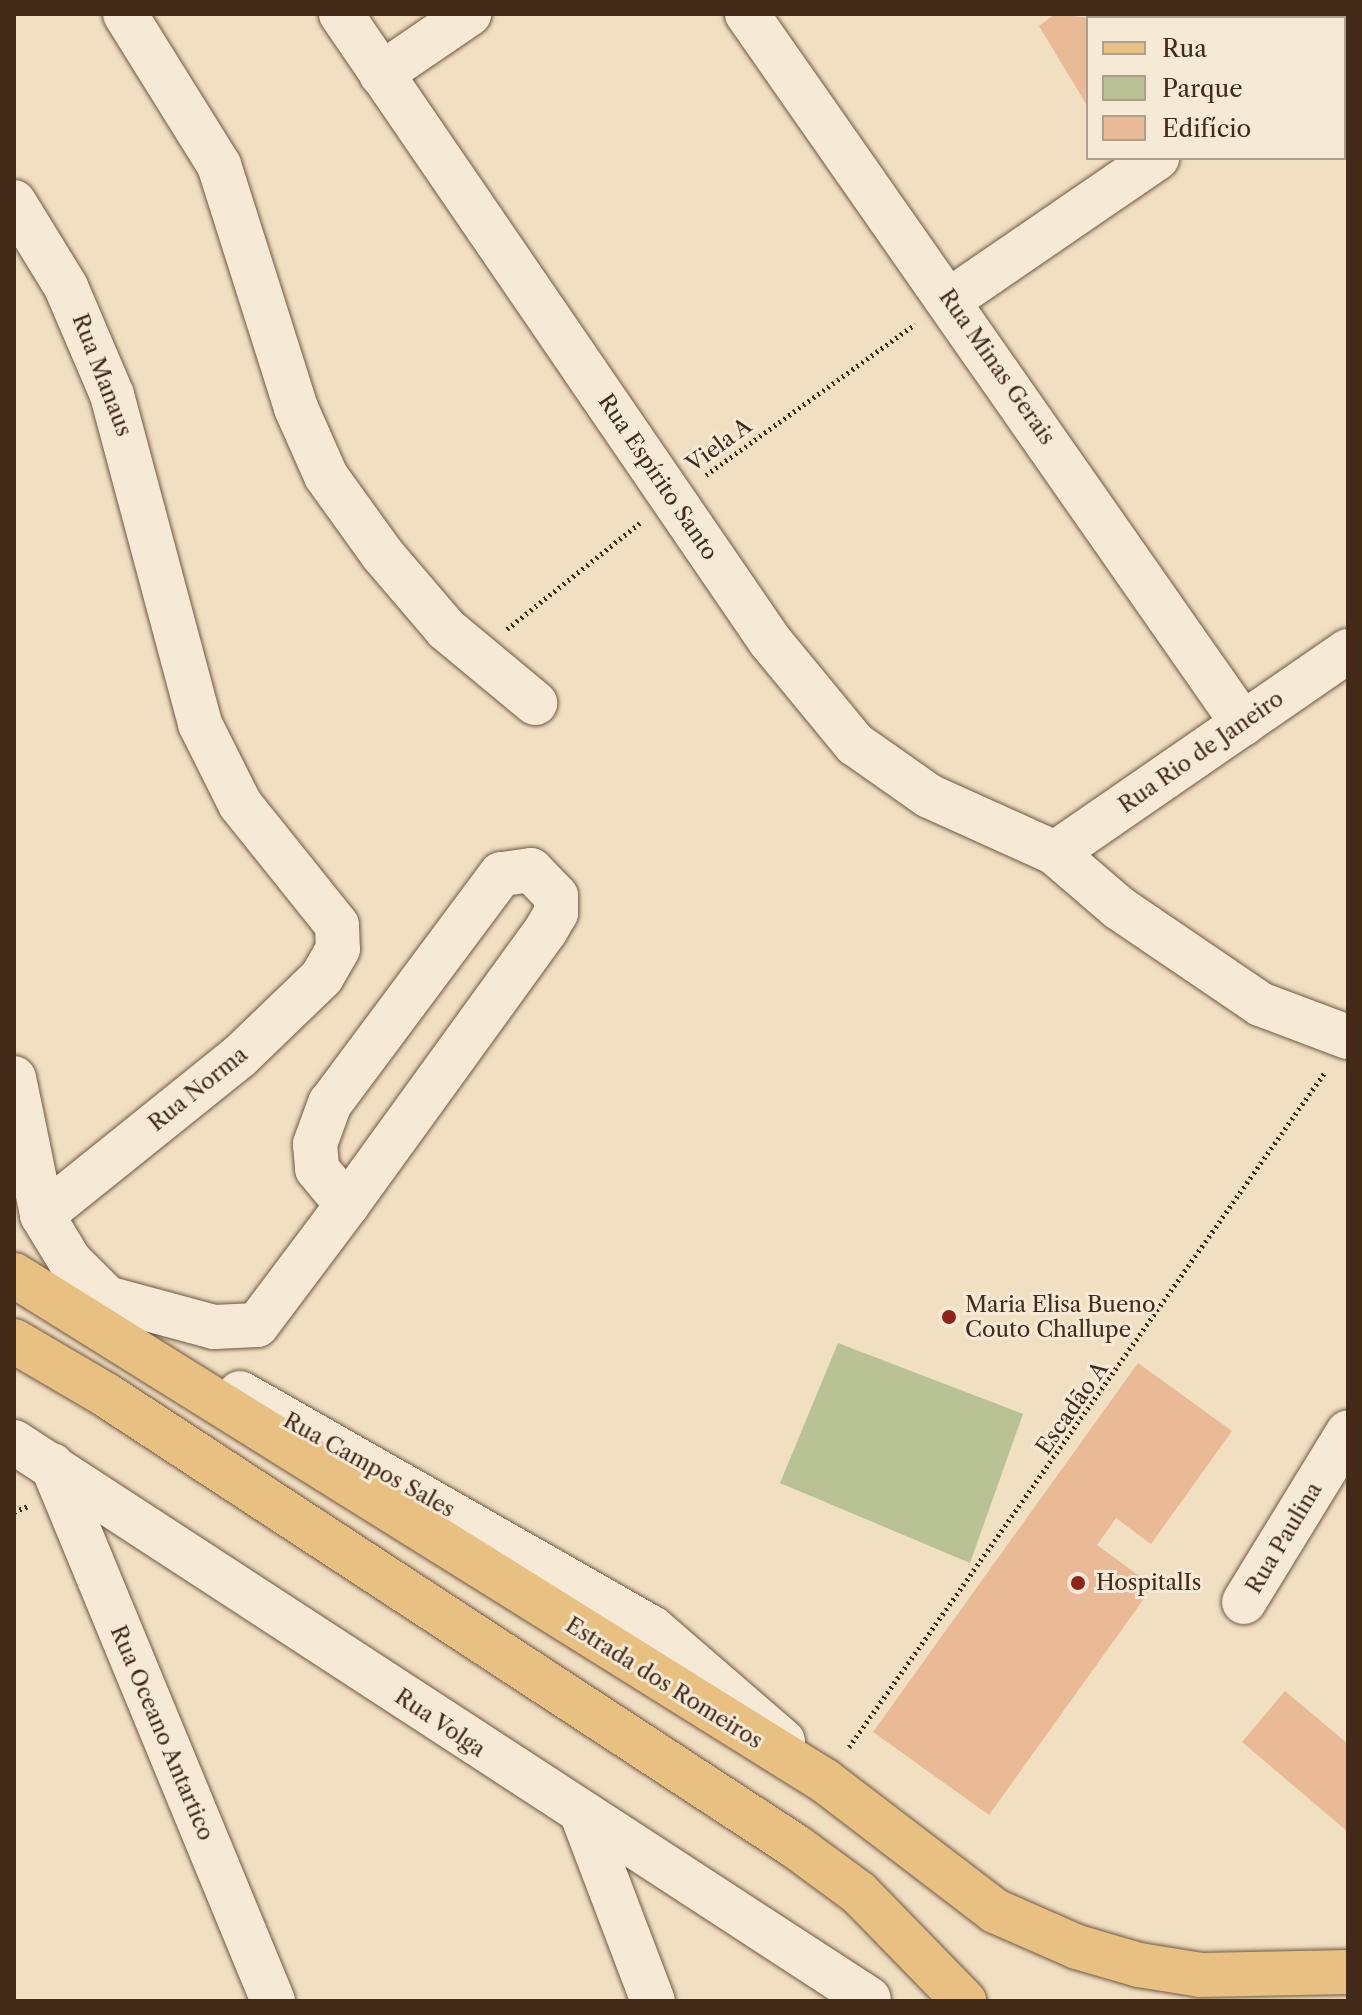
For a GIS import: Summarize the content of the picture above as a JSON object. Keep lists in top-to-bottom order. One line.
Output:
{"streets":{"main road":["Estrada dos Romeiros"],"street":["Rua Minas Gerais","Rua Manaus","Rua Espírito Santo","Rua Rio de Janeiro","Rua Norma","Rua Campos Sales","Rua Paulina","Rua Volga","Rua Oceano Antartico"],"path":["Viela A","Escadão A"]},"crossings":[["Rua Minas Gerais","Viela A"],["Rua Minas Gerais","Rua Rio de Janeiro"],["Rua Manaus","Rua Norma"],["Viela A","Rua Espírito Santo"],["Rua Espírito Santo","Rua Rio de Janeiro"],["Rua Espírito Santo","Escadão A"],["Rua Norma","Rua Campos Sales"],["Escadão A","Rua Campos Sales"],["Escadão A","Estrada dos Romeiros"],["Rua Campos Sales","Estrada dos Romeiros"],["Rua Volga","Rua Oceano Antartico"]],"places":["Maria Elisa Bueno Couto Challupe","HospitalIs"],"legend":["Rua","Parque","Edifício"]}
